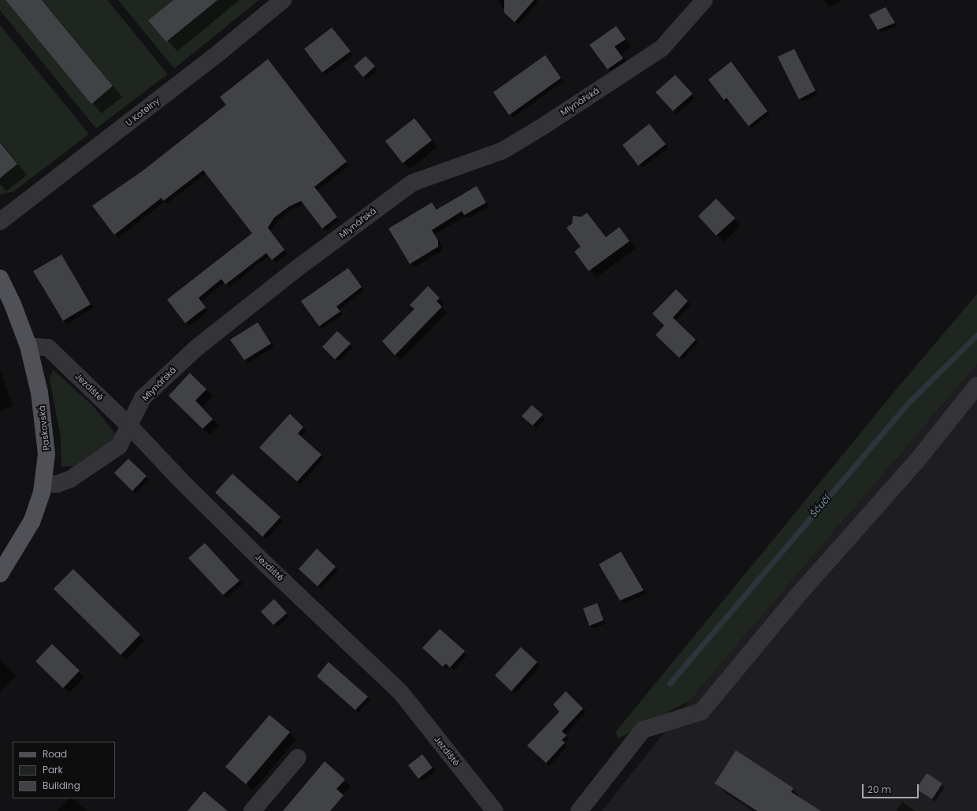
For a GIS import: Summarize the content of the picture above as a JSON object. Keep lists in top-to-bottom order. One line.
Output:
{"streets":{"main road":["Paskovská"],"street":["Mlynářská","U Kotelny","Jezdiště"]},"crossings":[["Mlynářská","Jezdiště"],["Mlynářská","Paskovská"],["Jezdiště","Paskovská"]],"water":["Ščučí"],"legend":["Road","Park","Building"],"scale_bar":"20 m"}
